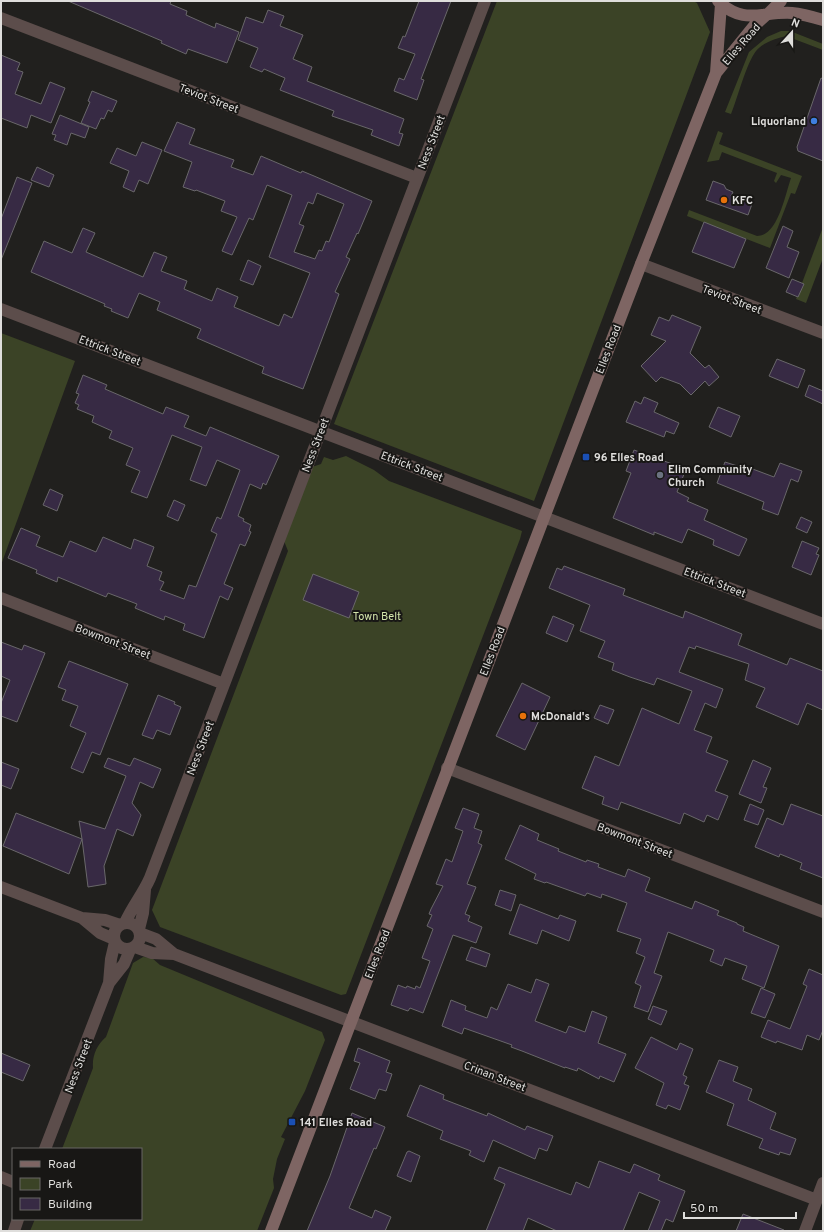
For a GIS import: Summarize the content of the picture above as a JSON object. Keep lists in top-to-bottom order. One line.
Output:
{"streets":{"main road":["Elles Road"],"street":["Teviot Street","Ness Street","Ettrick Street","Bowmont Street","Crinan Street"]},"crossings":[["Elles Road","Teviot Street"],["Elles Road","Ettrick Street"],["Elles Road","Bowmont Street"],["Elles Road","Crinan Street"],["Teviot Street","Ness Street"],["Ness Street","Ettrick Street"],["Ness Street","Bowmont Street"],["Ness Street","Crinan Street"]],"parks":["Town Belt"],"places":{"other":["Liquorland","KFC","Elim Community Church","McDonald's"],"transit":["96 Elles Road","141 Elles Road"]},"legend":["Road","Park","Building"],"scale_bar":"50 m","north":"top"}
